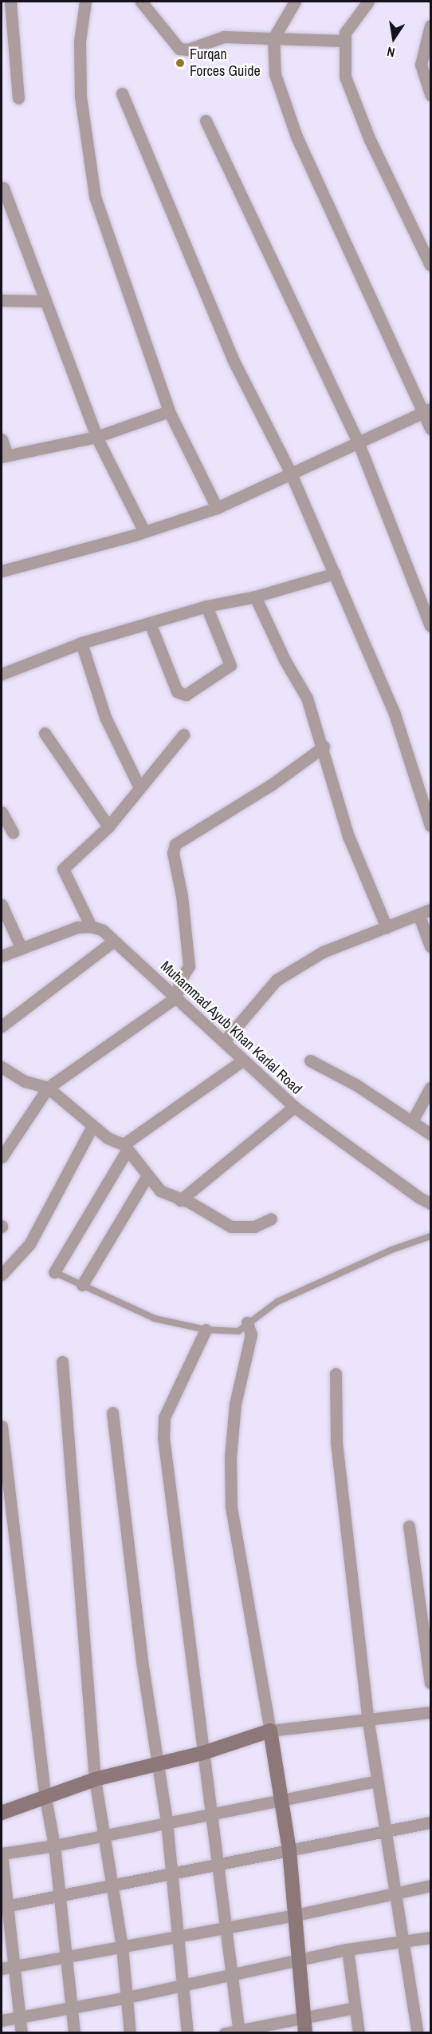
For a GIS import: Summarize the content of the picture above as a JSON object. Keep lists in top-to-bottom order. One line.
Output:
{"streets":{"street":["Muhammad Ayub Khan Karlal Road"]},"places":["Furqan Forces Guide"],"north":"bottom"}
